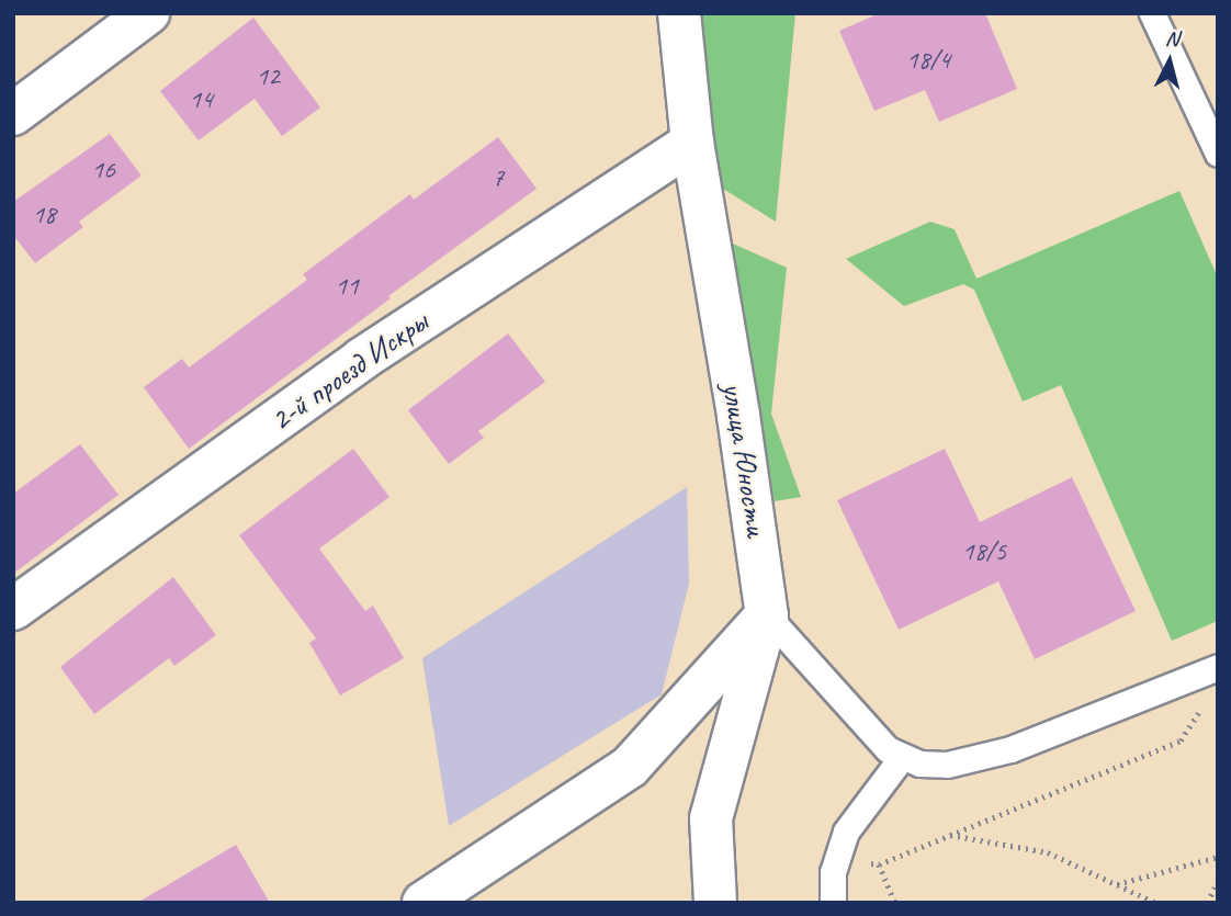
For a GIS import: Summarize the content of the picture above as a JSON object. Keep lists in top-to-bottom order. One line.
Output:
{"streets":{"street":["2-й проезд Искры","улица Юности"]},"crossings":[["2-й проезд Искры","улица Юности"]],"house_numbers":["18/4","12","14","16","7","18","11","18/5"],"north":"top"}
